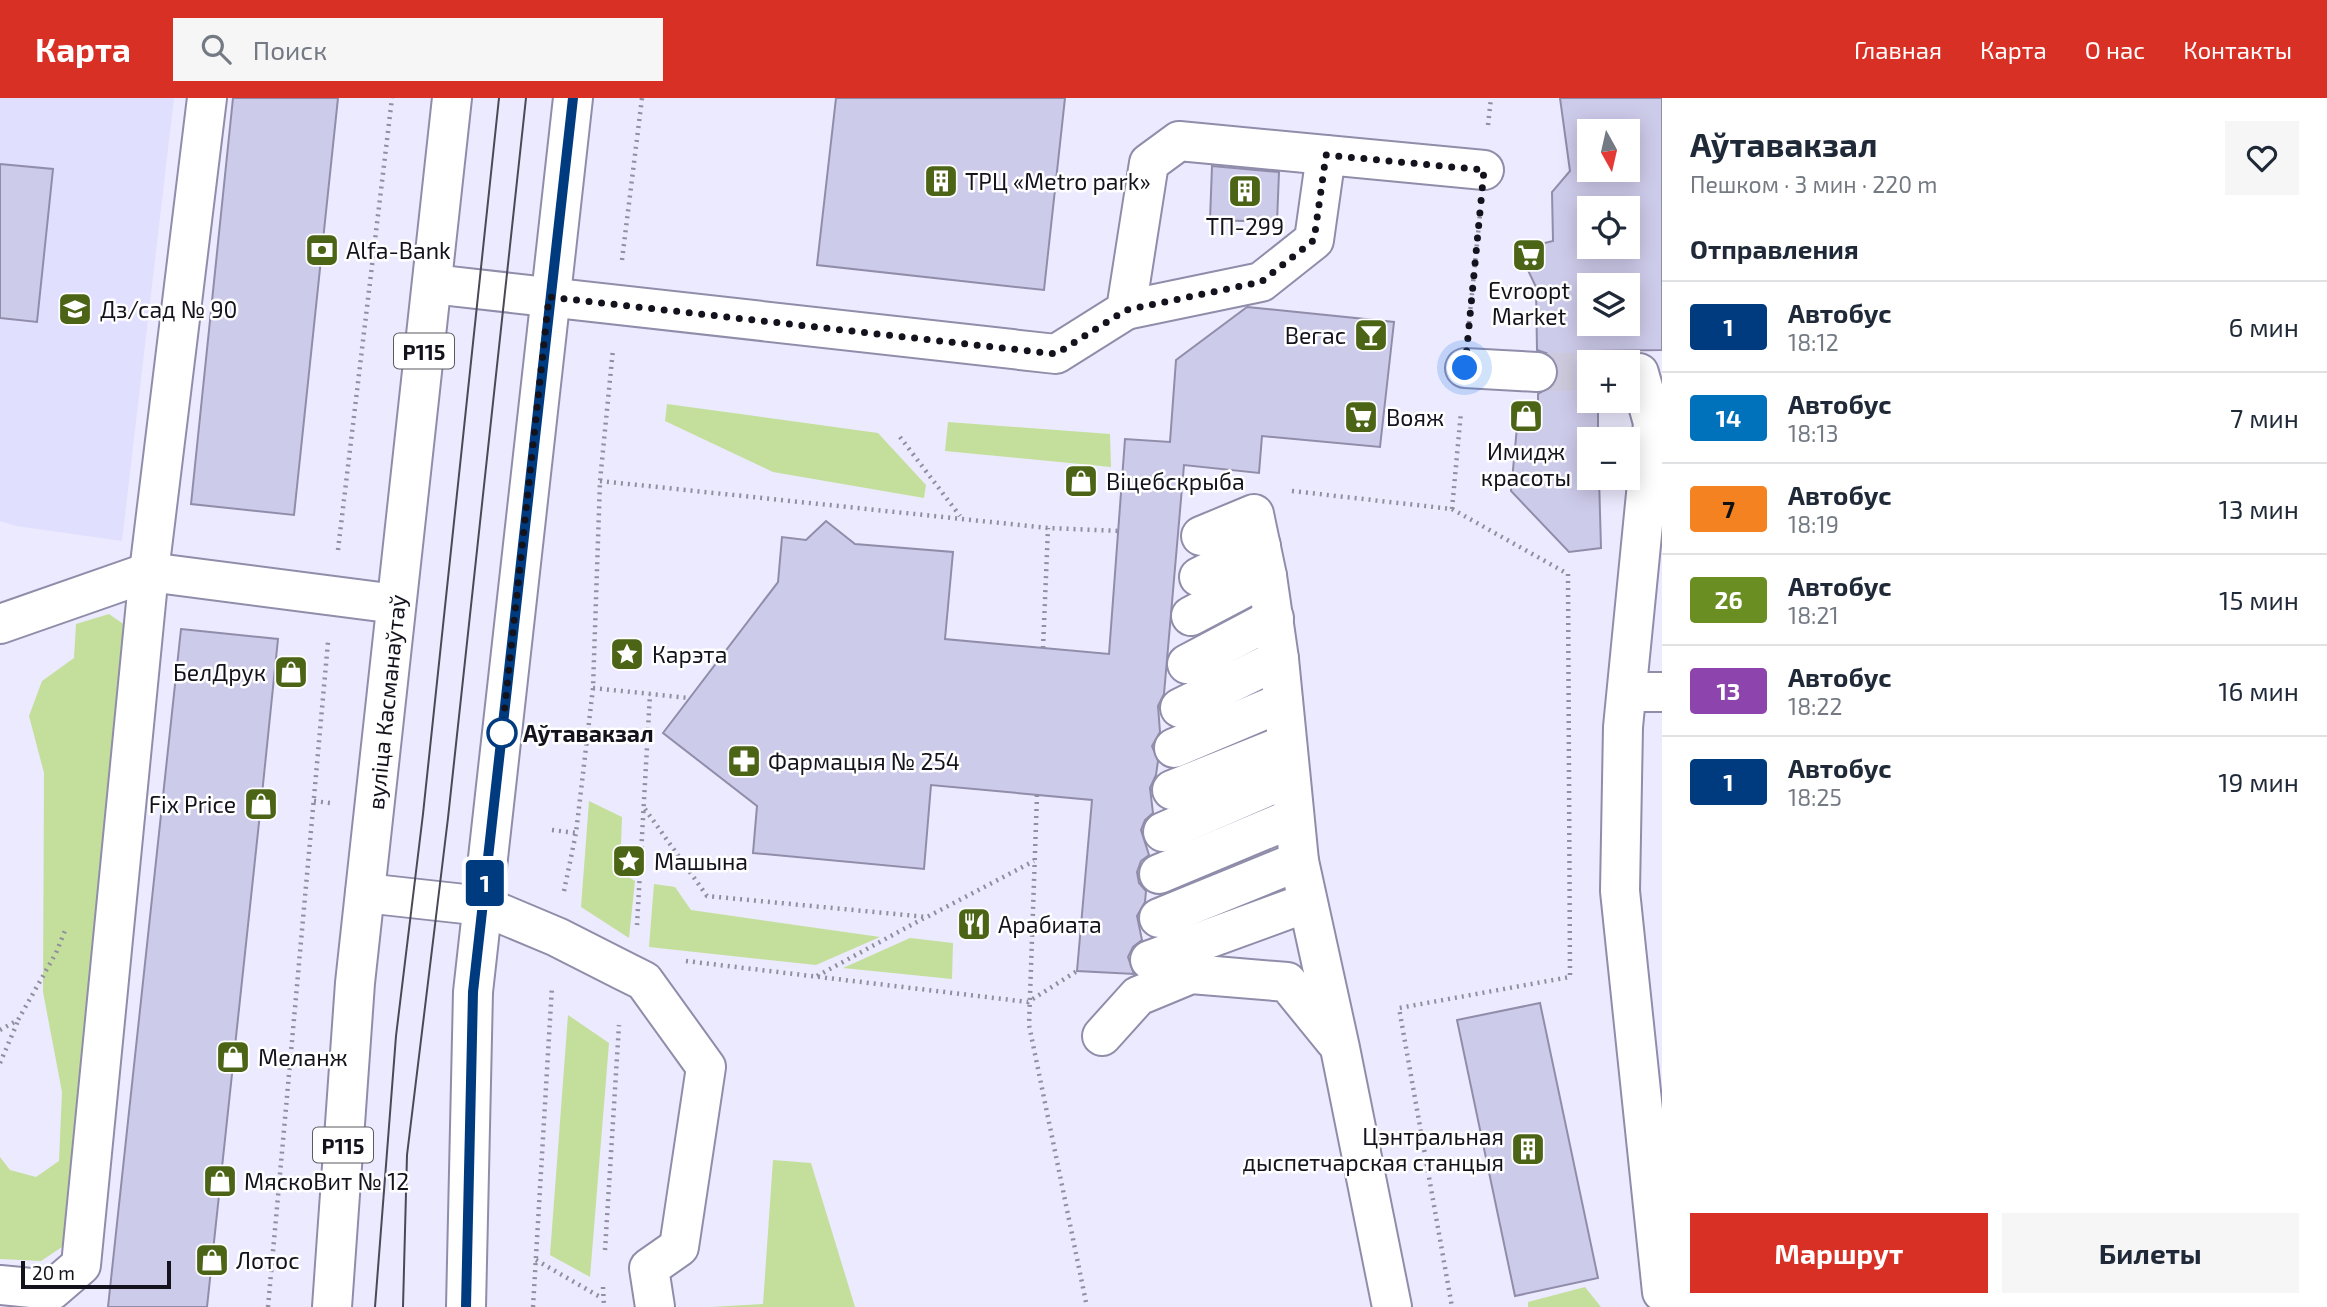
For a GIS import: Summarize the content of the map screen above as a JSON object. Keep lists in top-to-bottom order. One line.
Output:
{"streets":{"main road":["Р115","вуліца Касманаўтаў"]},"places":{"building":["ТРЦ «Metro park»","ТП-299","Цэнтральная дыспетчарская станцыя"],"bank":["Alfa-Bank"],"supermarket":["Evroopt Market","Вояж"],"school or university":["Дз/сад № 90"],"bar":["Вегас"],"shop":["Имидж красоты","Віцебскрыба","БелДрук","Fix Price","Меланж","МяскоВит № 12","Лотос"],"place":["Карэта","Машына"],"other":["Аўтавакзал"],"pharmacy":["Фармацыя № 254"],"restaurant":["Арабиата"]},"lines":["bus line 1"],"scale_bar":"20 m","north":"bottom","page":{"header":"Карта","search":"Поиск","nav":["Главная","Карта","О нас","Контакты"],"on_map":"1","heading":[["Аўтавакзал","Пешком · 3 мин · 220 m"],"Отправления"],"map_buttons":["+","−"],"list":[{"mark":"1","name":"Автобус","note":"18:12","value":"6 мин"},{"mark":"14","name":"Автобус","note":"18:13","value":"7 мин"},{"mark":"7","name":"Автобус","note":"18:19","value":"13 мин"},{"mark":"26","name":"Автобус","note":"18:21","value":"15 мин"},{"mark":"13","name":"Автобус","note":"18:22","value":"16 мин"},{"mark":"1","name":"Автобус","note":"18:25","value":"19 мин"}],"buttons":["Маршрут","Билеты"],"scale":"20 m"}}
